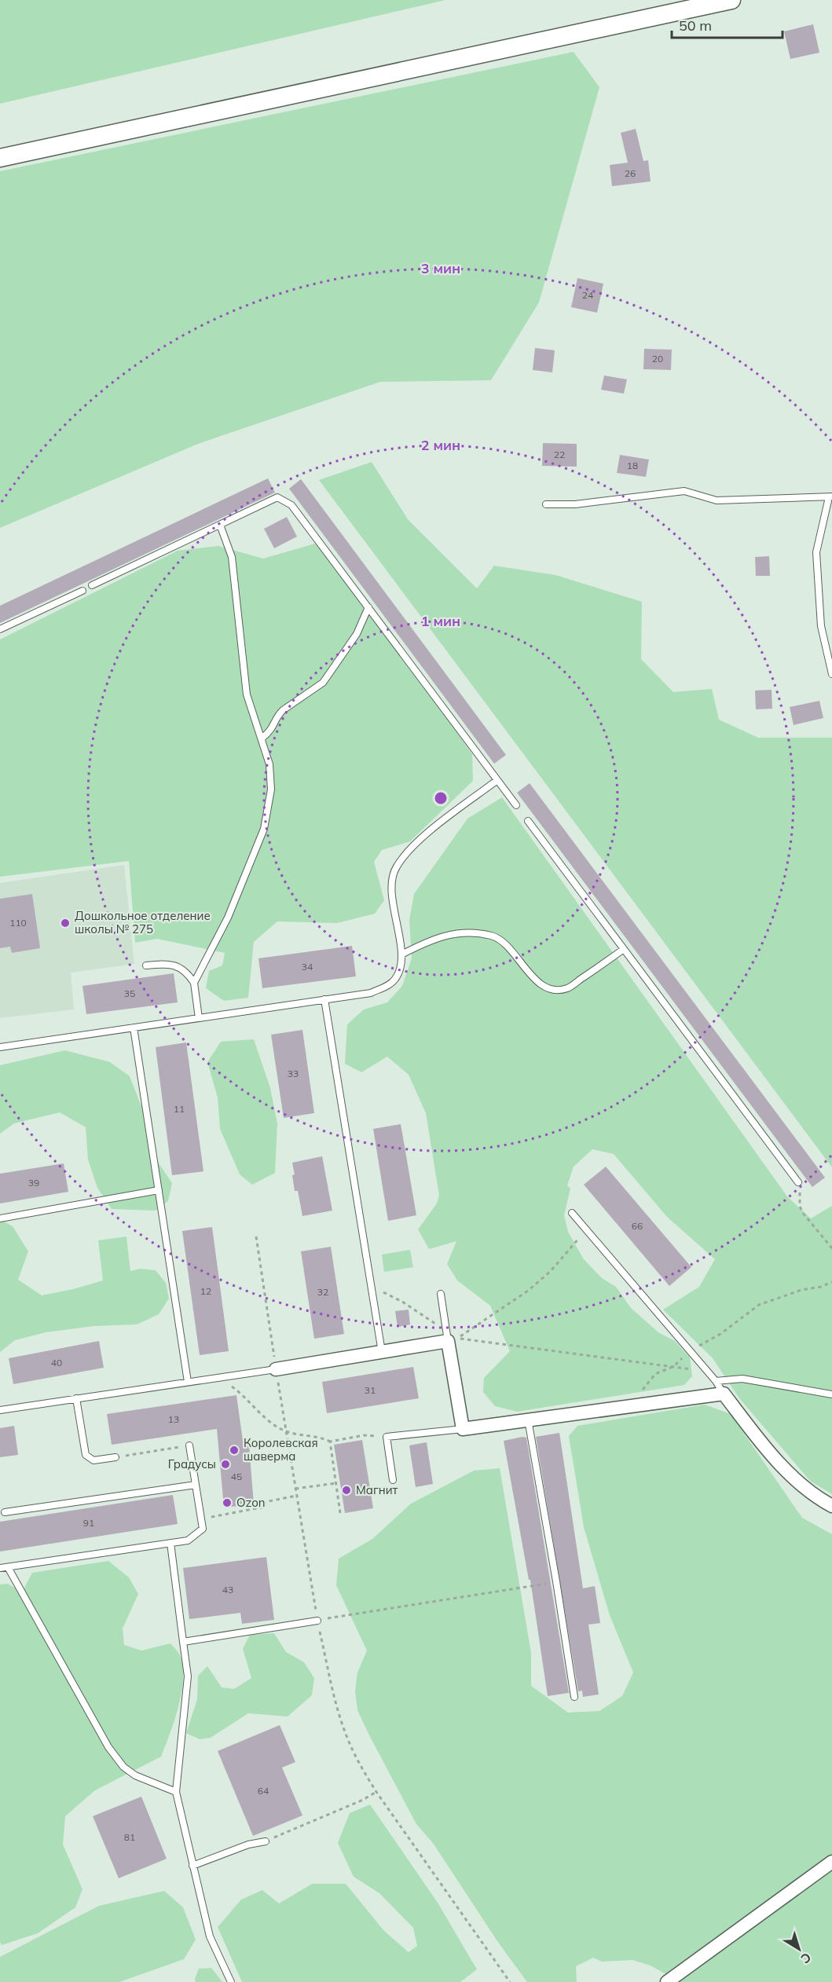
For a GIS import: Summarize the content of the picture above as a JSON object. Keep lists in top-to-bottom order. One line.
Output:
{"places":["Дошкольное отделение школы № 275","Королевская шаверма","Градусы","Магнит","Ozon"],"house_numbers":["26","24","20","22","18","110","34","35","33","11","39","66","12","32","40","31","13","45","91","43","64","81"],"scale_bar":"50 m","north":"bottom right","rings":["3 мин","2 мин","1 мин"]}
